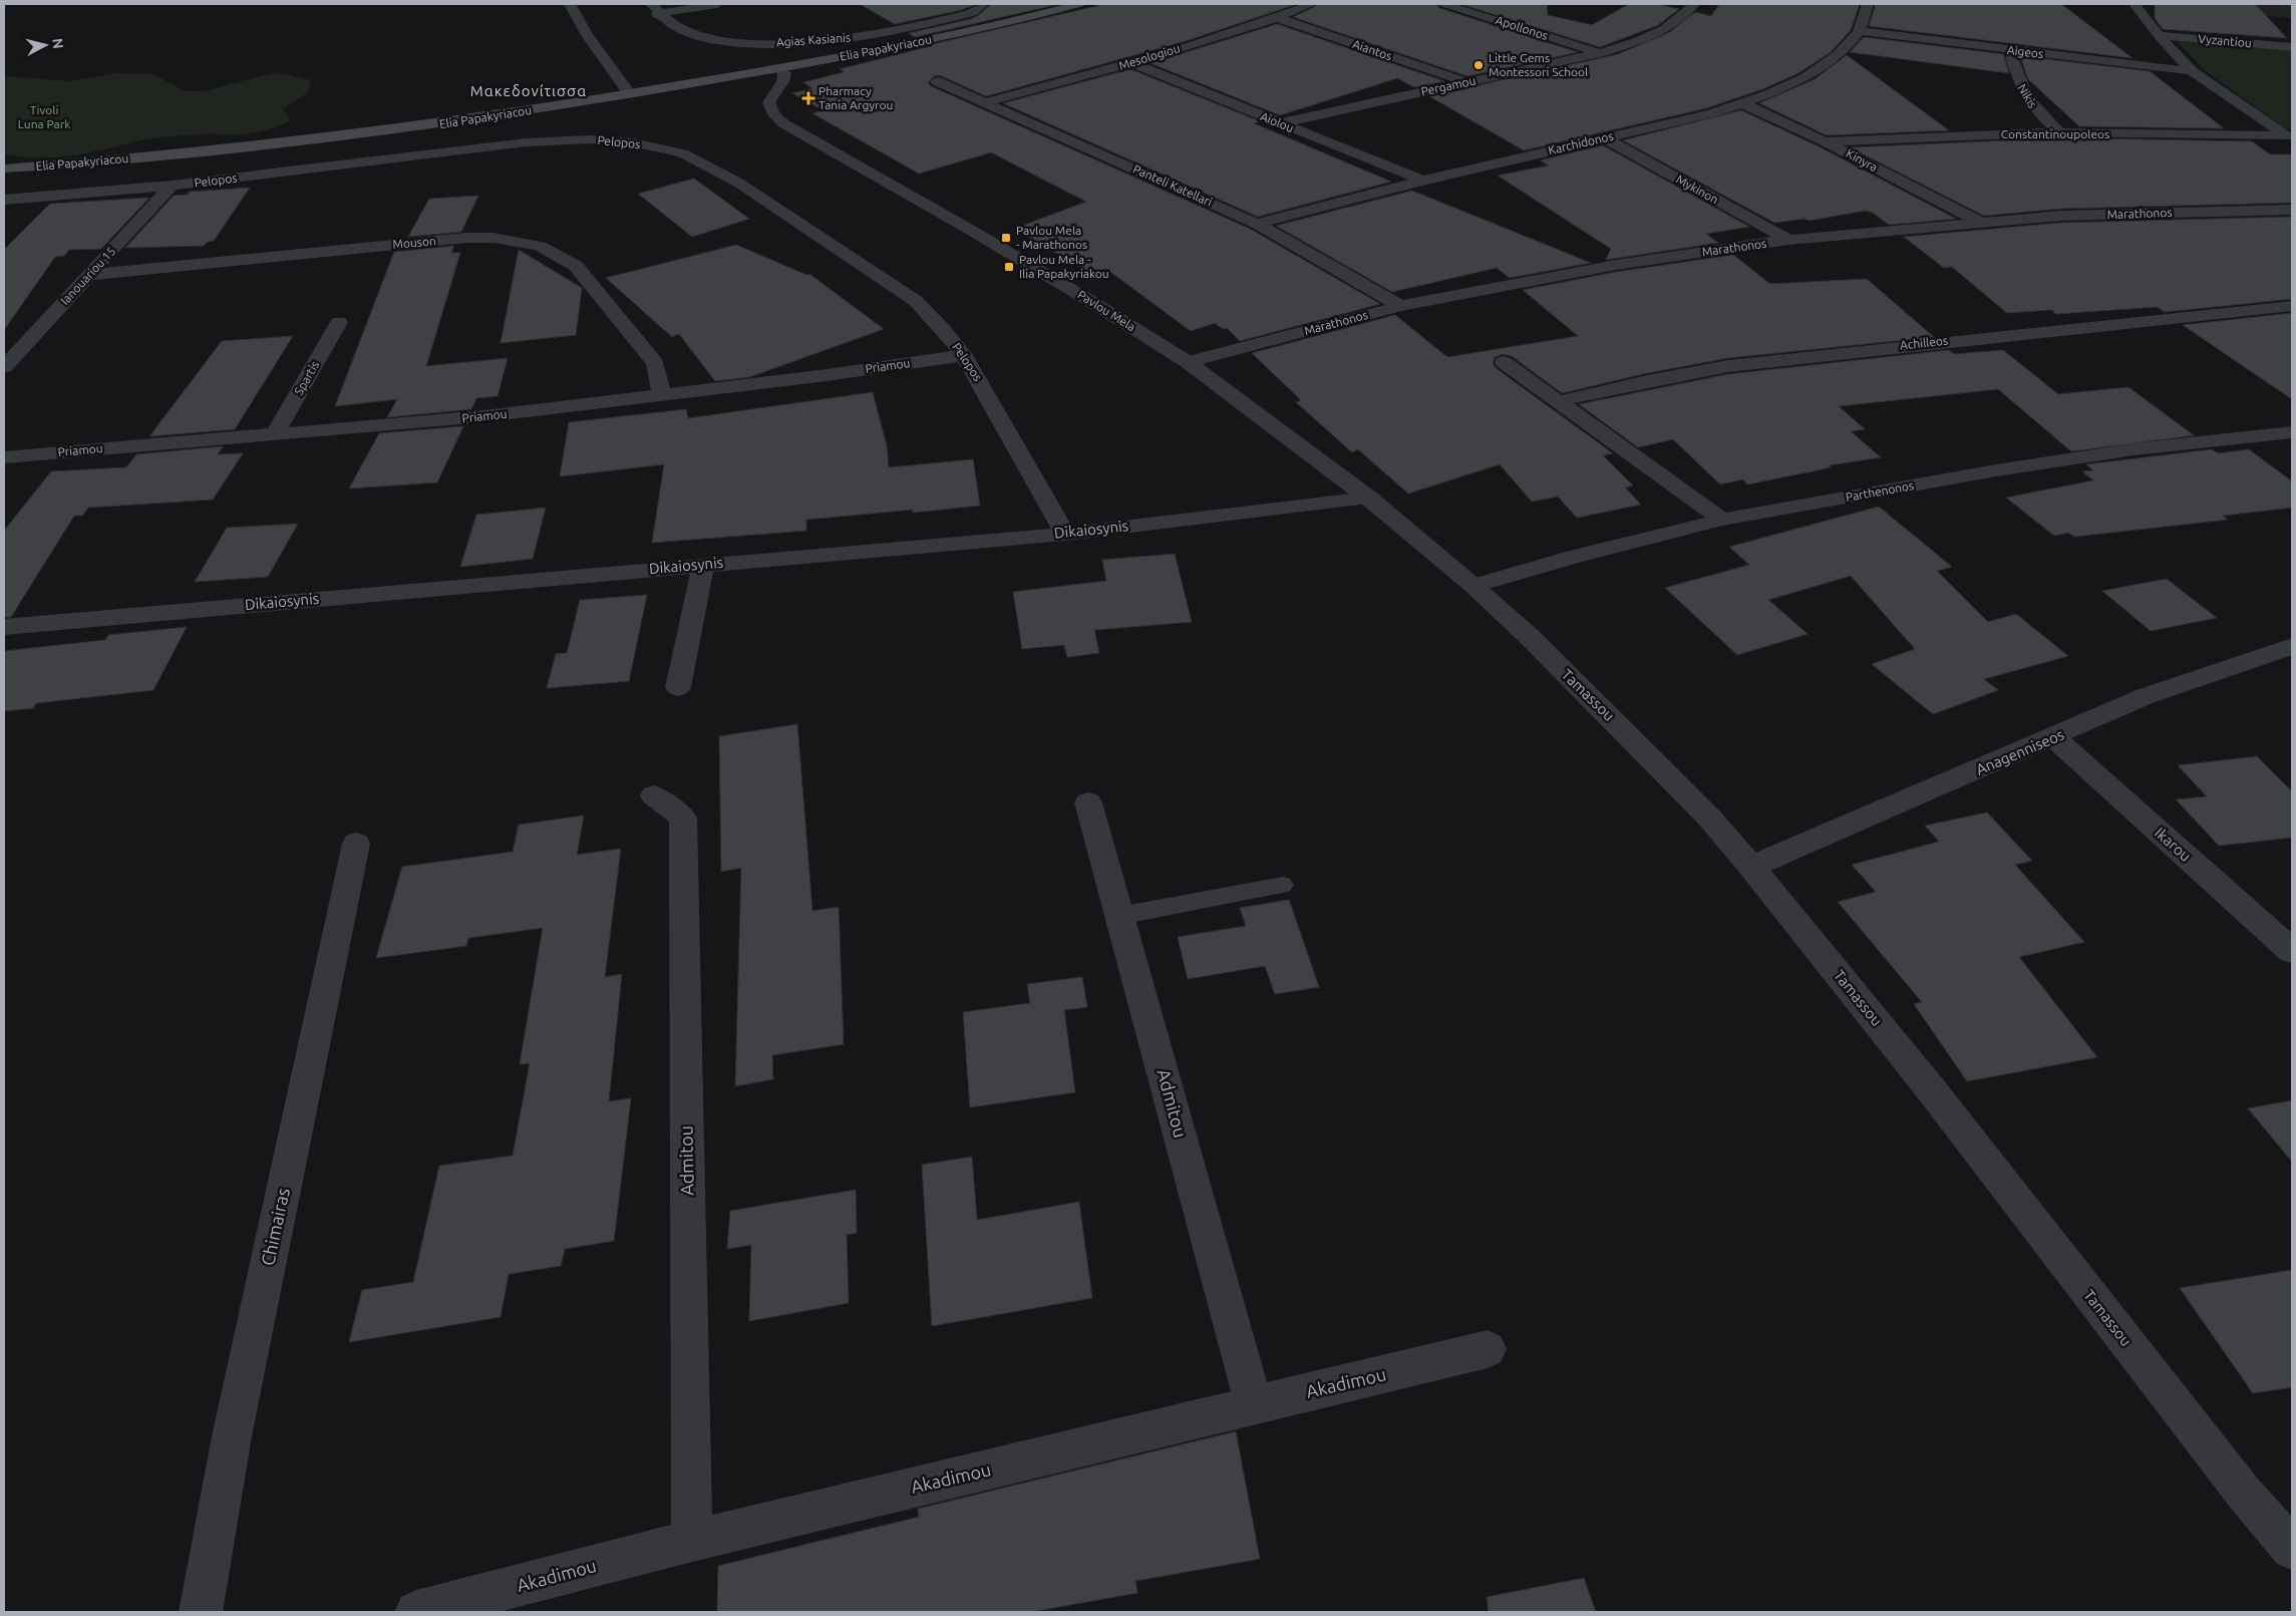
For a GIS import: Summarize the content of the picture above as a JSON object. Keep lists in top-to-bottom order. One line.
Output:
{"streets":{"main road":["Elia Papakyriacou"],"street":["Apollonos","Agias Kasianis","Vyzantiou","Aiantos","Aigeos","Mesologiou","Pergamou","Nikis","Aiolou","Constantinoupoleos","Pelopos","Karchidonos","Kinyra","Panteli Katellari","Mykinon","Marathonos","Mouson","Ianouariou 15","Pavlou Mela","Achilleos","Priamou","Spartis","Parthenonos","Dikaiosynis","Tamassou","Anagenniseos","Ikarou","Admitou","Chimairas","Akadimou"]},"crossings":[["Apollonos","Pergamou"],["Elia Papakyriacou","Pavlou Mela"],["Aiantos","Mesologiou"],["Aiantos","Pergamou"],["Aigeos","Nikis"],["Aigeos","Karchidonos"],["Mesologiou","Aiolou"],["Mesologiou","Panteli Katellari"],["Pergamou","Aiolou"],["Nikis","Constantinoupoleos"],["Aiolou","Karchidonos"],["Constantinoupoleos","Kinyra"],["Pelopos","Ianouariou 15"],["Pelopos","Priamou"],["Pelopos","Dikaiosynis"],["Karchidonos","Kinyra"],["Karchidonos","Panteli Katellari"],["Karchidonos","Mykinon"],["Kinyra","Marathonos"],["Panteli Katellari","Marathonos"],["Mykinon","Marathonos"],["Marathonos","Pavlou Mela"],["Mouson","Ianouariou 15"],["Mouson","Priamou"],["Pavlou Mela","Dikaiosynis"],["Pavlou Mela","Tamassou"],["Priamou","Spartis"],["Parthenonos","Tamassou"],["Dikaiosynis","Tamassou"],["Tamassou","Anagenniseos"],["Anagenniseos","Ikarou"],["Admitou","Akadimou"]],"districts":["Μακεδονίτισσα"],"parks":["Tivoli Luna Park"],"places":{"other":["Little Gems Montessori School"],"health":["Pharmacy Tania Argyrou"],"transit":["Pavlou Mela - Marathonos","Pavlou Mela - Ilia Papakyriakou"]},"north":"right"}
